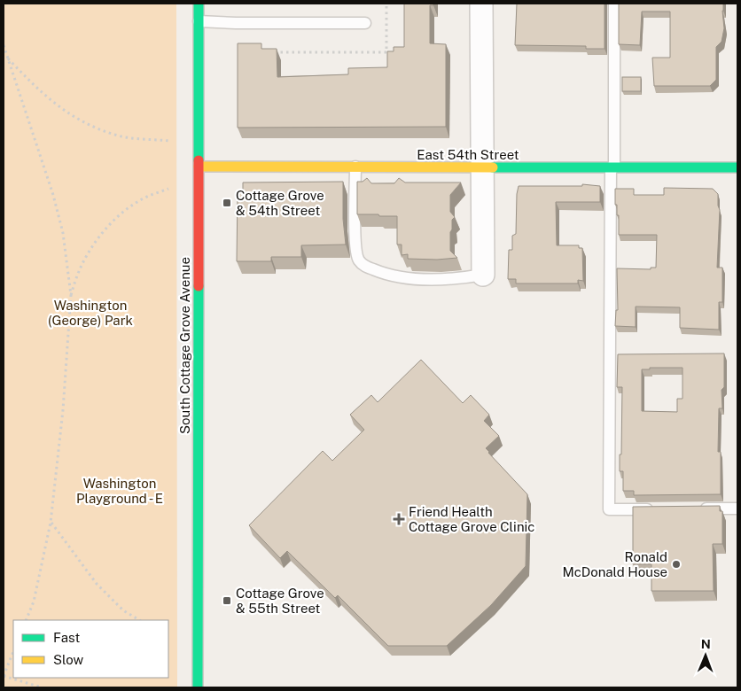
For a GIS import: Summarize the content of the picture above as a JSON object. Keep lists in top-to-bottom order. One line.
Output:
{"streets":{"main road":["East 54th Street","South Cottage Grove Avenue"]},"crossings":[["East 54th Street","South Cottage Grove Avenue"]],"parks":["Washington (George) Park","Washington Playground - E"],"places":{"transit":["Cottage Grove & 54th Street","Cottage Grove & 55th Street"],"health":["Friend Health Cottage Grove Clinic"],"other":["Ronald McDonald House"]},"legend":["Fast","Slow"],"north":"top"}
